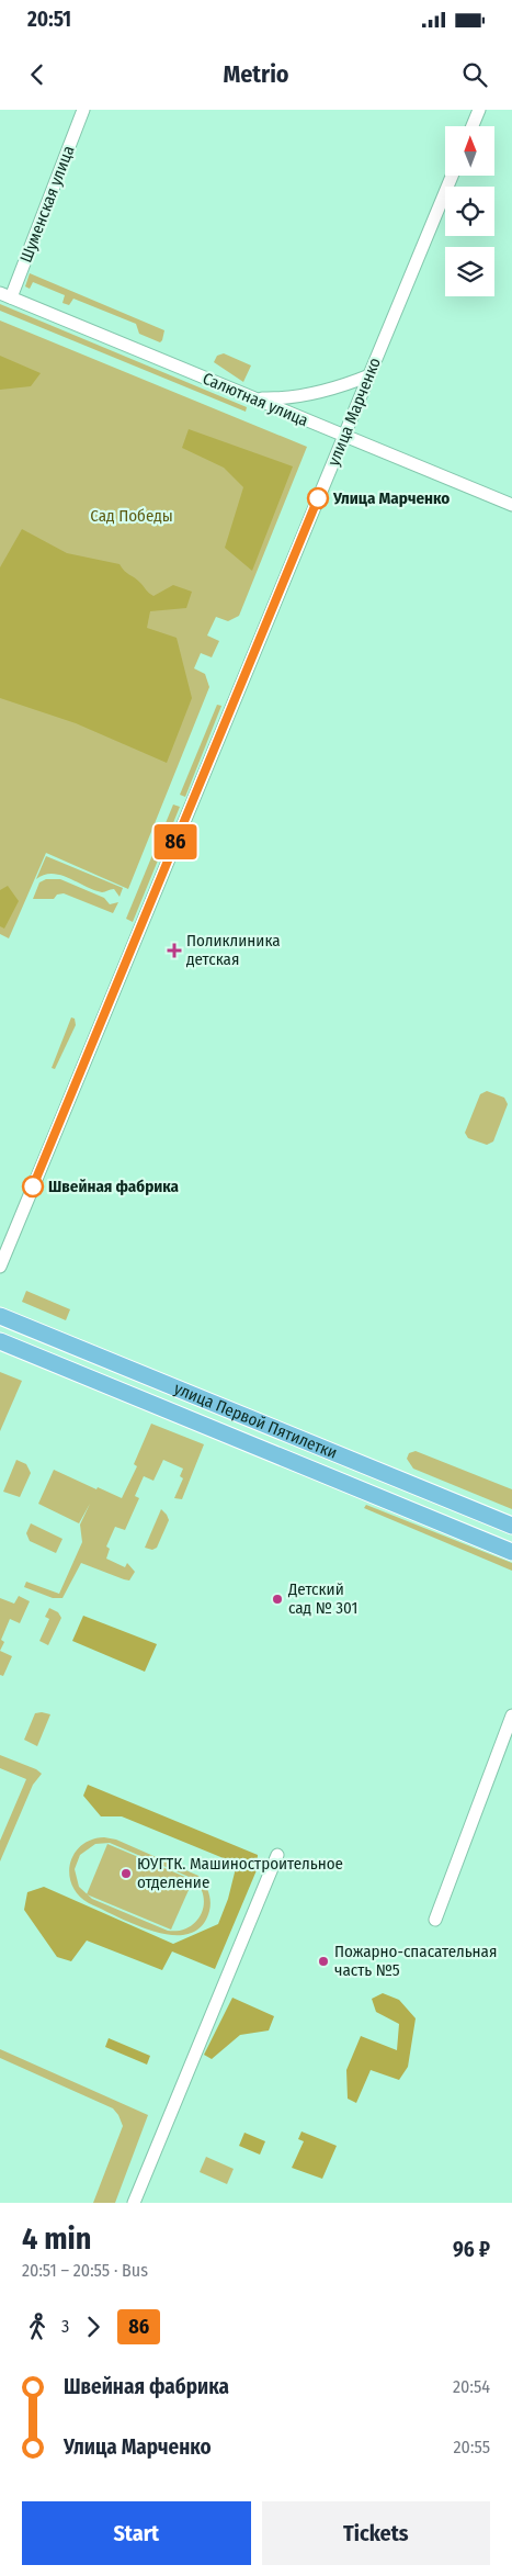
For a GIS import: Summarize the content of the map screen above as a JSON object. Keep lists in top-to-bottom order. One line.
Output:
{"streets":{"main road":["улица Первой Пятилетки"],"street":["Шуменская улица","Салютная улица","улица Марченко"]},"crossings":[["Шуменская улица","Салютная улица"],["Салютная улица","улица Марченко"]],"parks":["Сад Победы"],"places":{"other":["Улица Марченко","Швейная фабрика","Детский сад № 301","ЮУГТК. Машиностроительное отделение","Пожарно-спасательная часть №5"],"health":["Поликлиника детская"]},"lines":["bus line 86"],"north":"top","page":{"status":"20:51","header":"Metrio","on_map":"86","heading":["4 min","20:51 – 20:55 · Bus","96 ₽"],"legs":["3","86"],"list":[{"name":"Швейная фабрика","value":"20:54"},{"name":"Улица Марченко","value":"20:55"}],"buttons":["Start","Tickets"]}}
